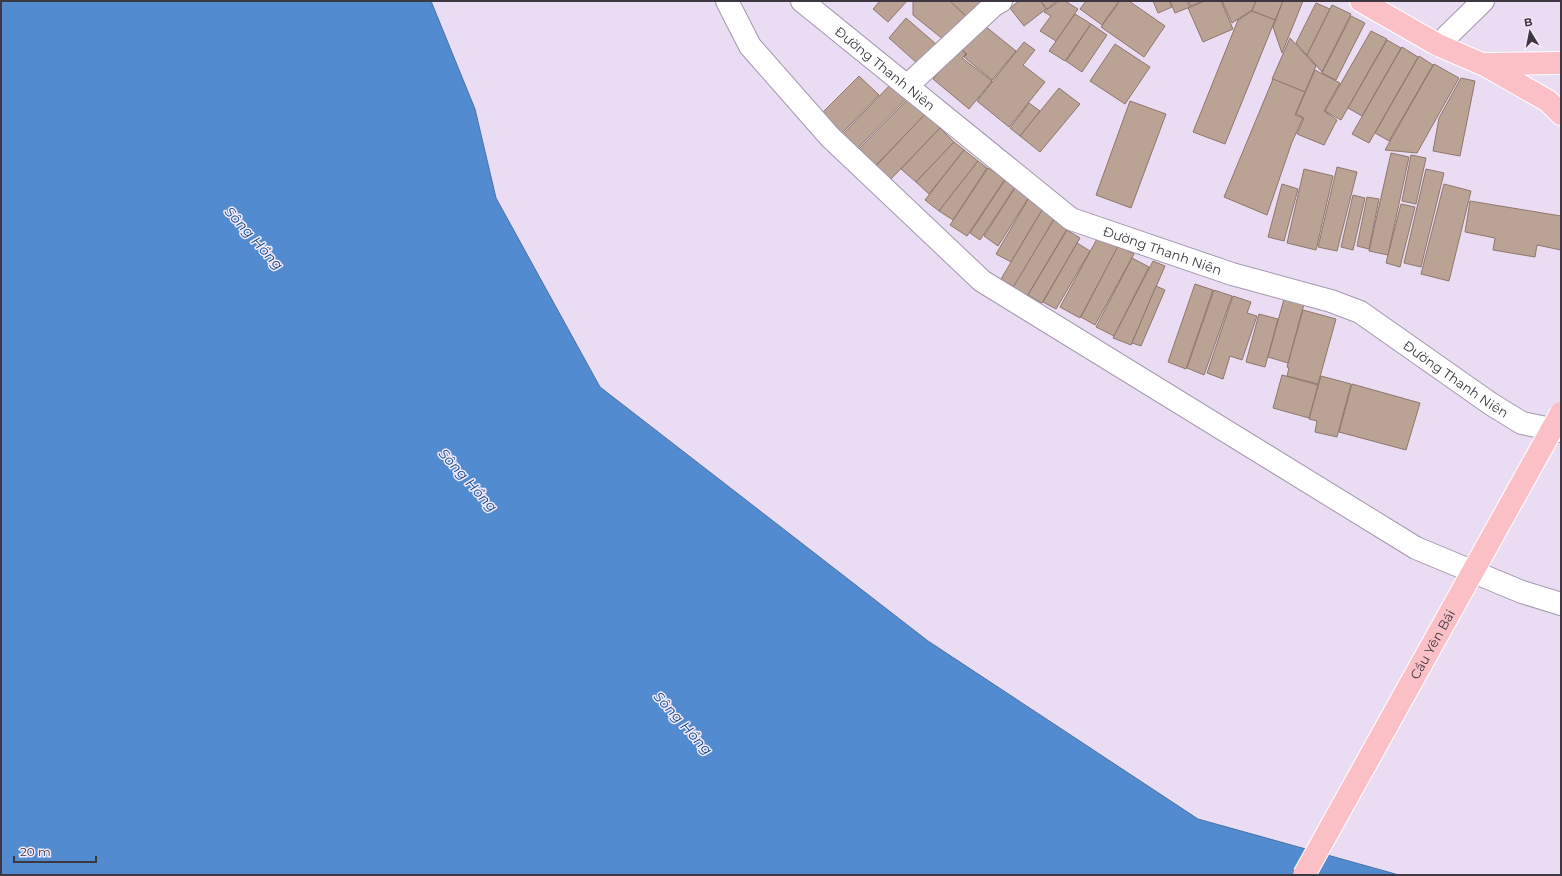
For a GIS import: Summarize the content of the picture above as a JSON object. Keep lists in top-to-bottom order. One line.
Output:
{"streets":{"main road":["Cầu Yên Bái"],"street":["Đường Thanh Niên"]},"water":["Sông Hồng"],"scale_bar":"20 m","north":"top"}
